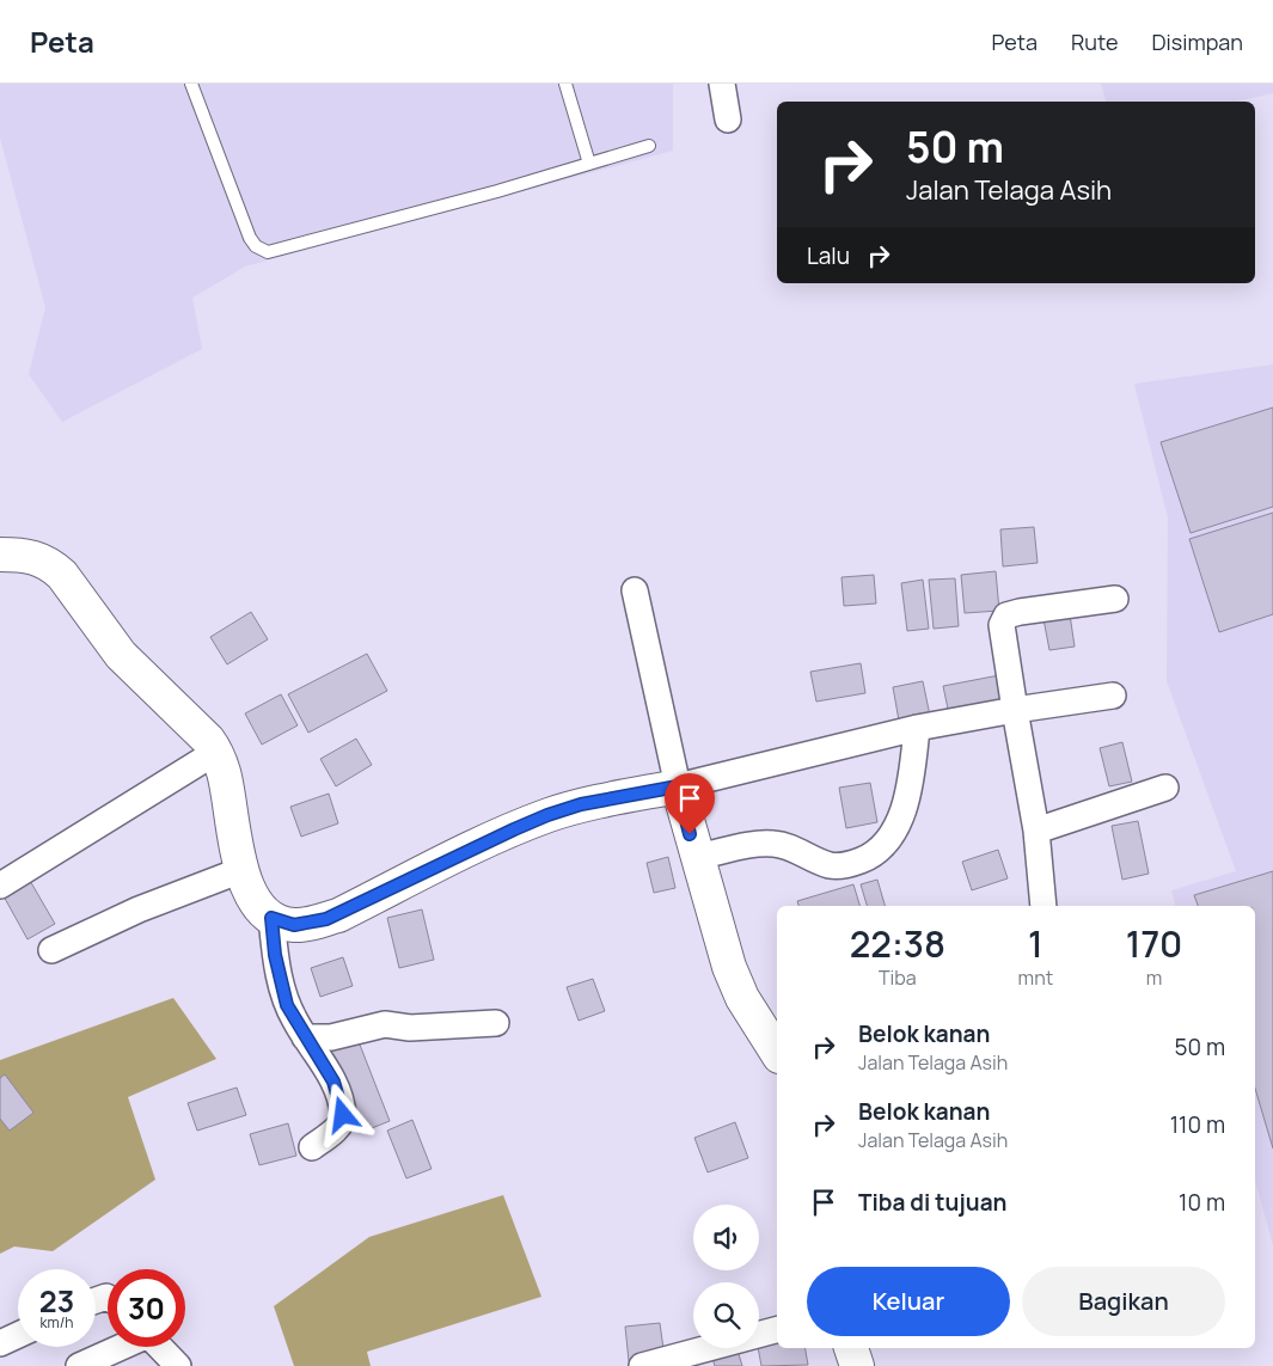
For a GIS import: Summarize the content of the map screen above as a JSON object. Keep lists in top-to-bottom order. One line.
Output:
{"page":{"header":"Peta","nav":["Peta","Rute","Disimpan"],"turn":["50 m","Jalan Telaga Asih"],"then":"Lalu","eta":["22:38","Tiba","1","mnt","170","m"],"list":[{"name":"Belok kanan","note":"Jalan Telaga Asih","value":"50 m"},{"name":"Belok kanan","note":"Jalan Telaga Asih","value":"110 m"},{"name":"Tiba di tujuan","value":"10 m"}],"buttons":["Keluar","Bagikan"],"speed":"23 km/h","limit":"30"}}
